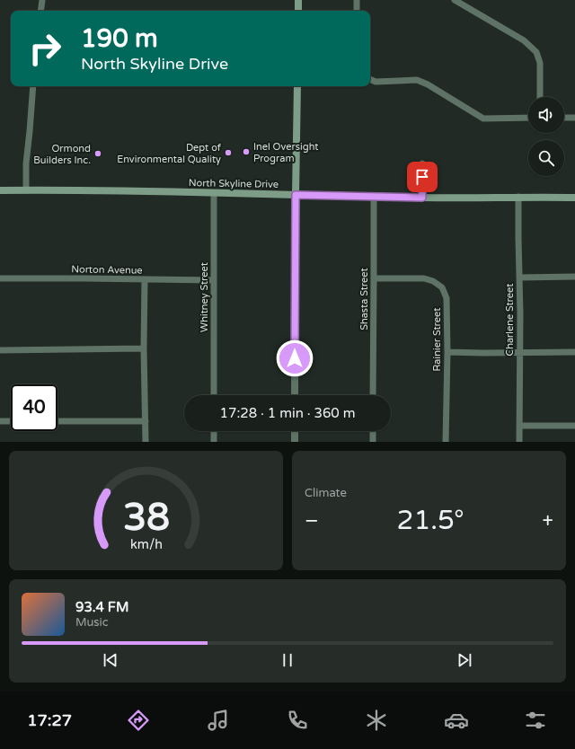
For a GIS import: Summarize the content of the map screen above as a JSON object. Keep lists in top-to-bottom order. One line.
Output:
{"streets":{"main road":["North Skyline Drive"],"street":["Norton Avenue","Whitney Street","Shasta Street","Charlene Street","Rainier Street"]},"crossings":[["North Skyline Drive","Whitney Street"],["North Skyline Drive","Shasta Street"],["North Skyline Drive","Charlene Street"],["Norton Avenue","Whitney Street"],["Shasta Street","Rainier Street"]],"places":["Inel Oversight Program","Dept of Environmental Quality","Ormond Builders Inc."],"page":{"turn":["190 m","North Skyline Drive"],"limit":"40","trip":"17:28 · 1 min · 360 m","tile":"Climate","heat":["−","21.5°","+"],"song":["93.4 FM","Music"],"tabs":"17:27","gauge":["38","km/h"]}}
